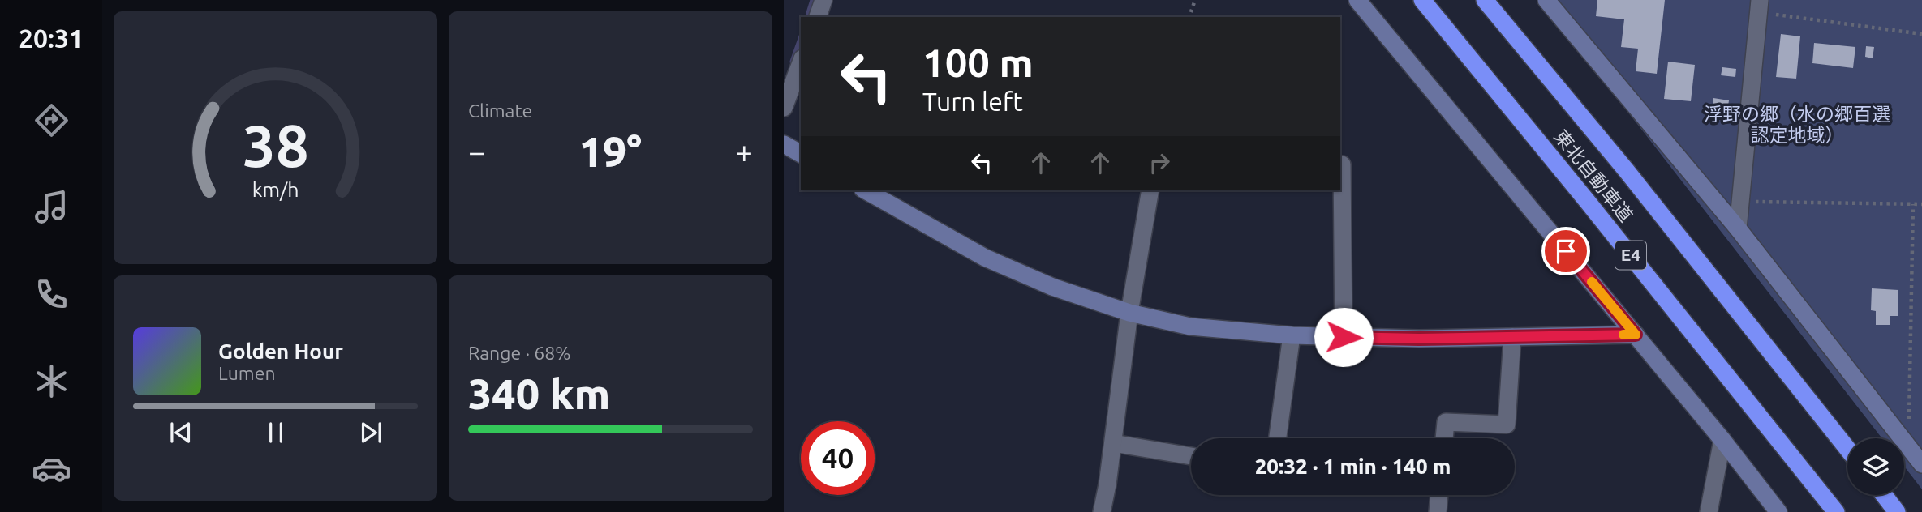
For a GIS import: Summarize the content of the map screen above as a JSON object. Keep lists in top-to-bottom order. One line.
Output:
{"streets":{"highway":["東北自動車道","E4"]},"parks":["浮野の郷（水の郷百選 認定地域）"],"page":{"tabs":"20:31","tile":["Climate",["Range · 68%","340 km"]],"turn":["100 m","Turn left"],"heat":["−","19°","+"],"song":["Golden Hour","Lumen"],"limit":"40","trip":"20:32 · 1 min · 140 m","gauge":["38","km/h"]}}
